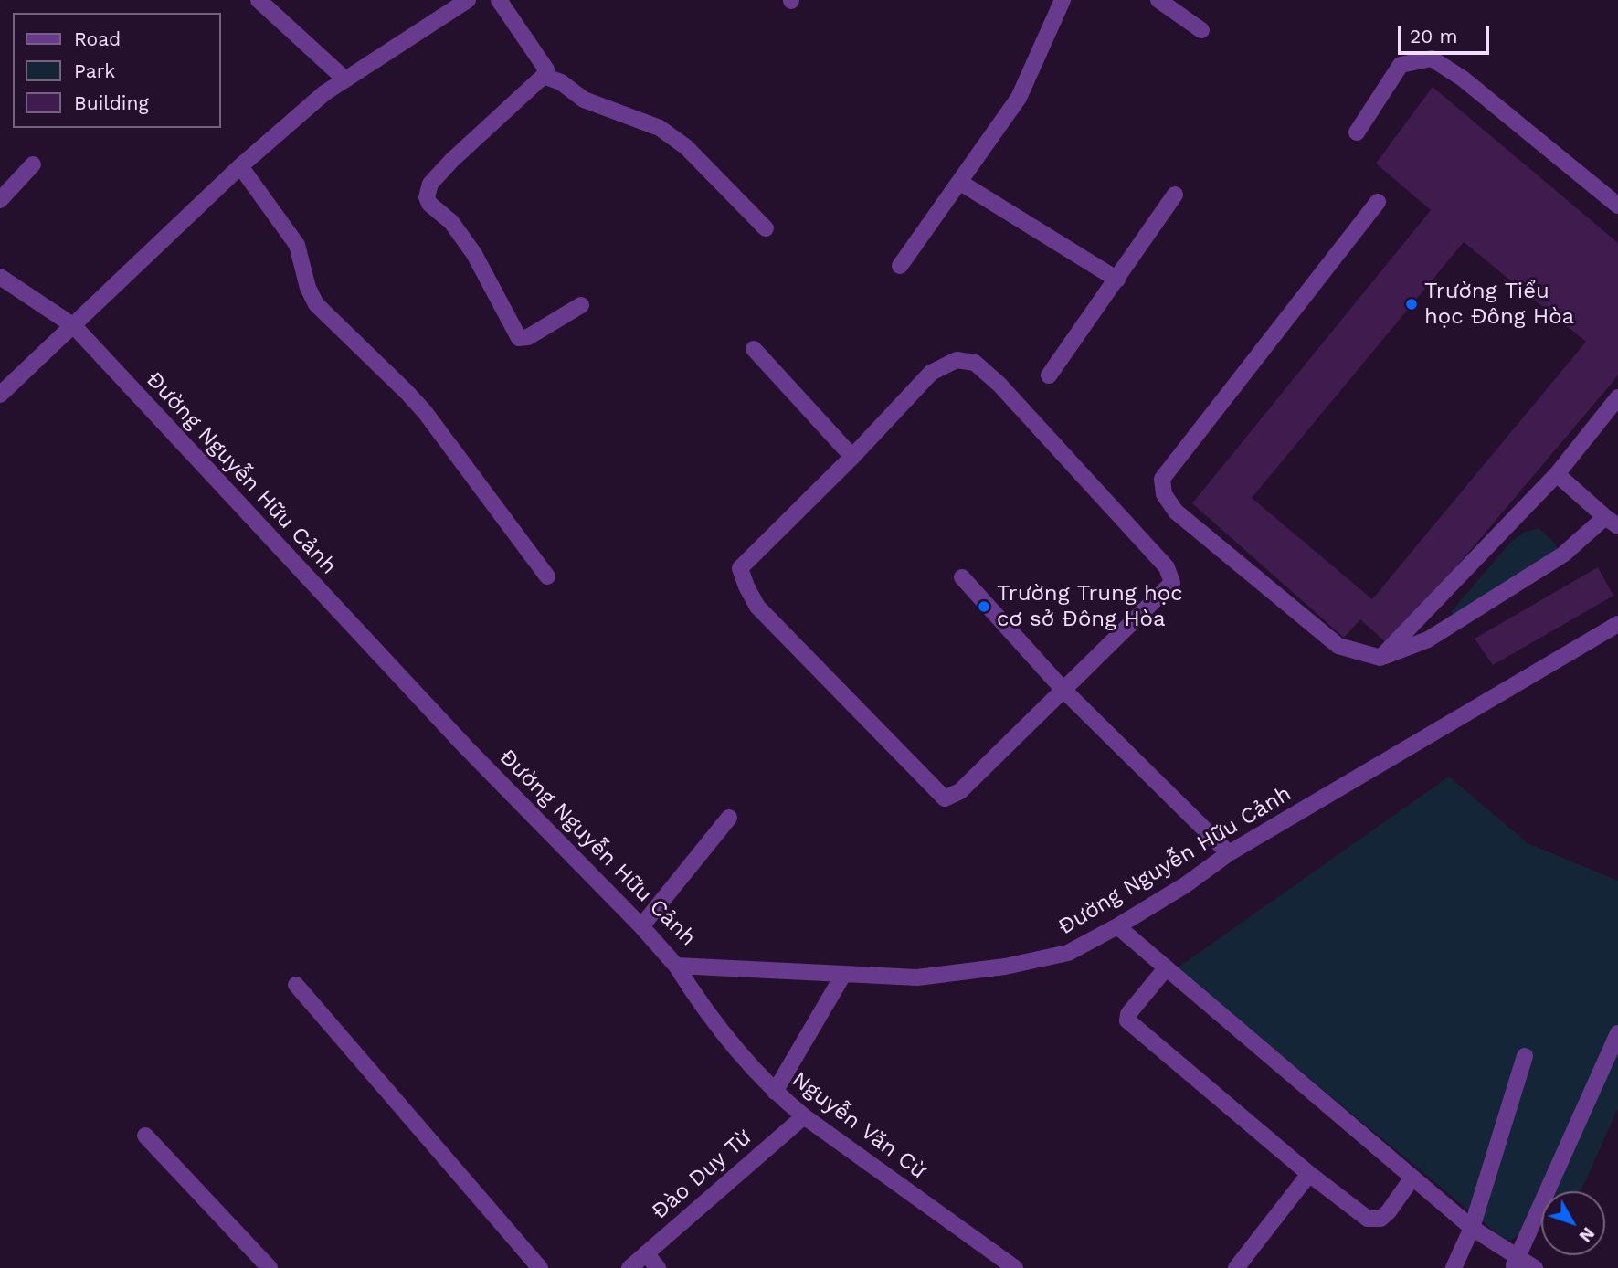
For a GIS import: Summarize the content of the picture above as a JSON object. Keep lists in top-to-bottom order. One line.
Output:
{"streets":{"street":["Đường Nguyễn Hữu Cảnh","Nguyễn Văn Cừ","Đào Duy Từ"]},"crossings":[["Đường Nguyễn Hữu Cảnh","Nguyễn Văn Cừ"],["Nguyễn Văn Cừ","Đào Duy Từ"]],"places":["Trường Tiểu học Đông Hòa","Trường Trung học cơ sở Đông Hòa"],"legend":["Road","Park","Building"],"scale_bar":"20 m","north":"bottom right"}
